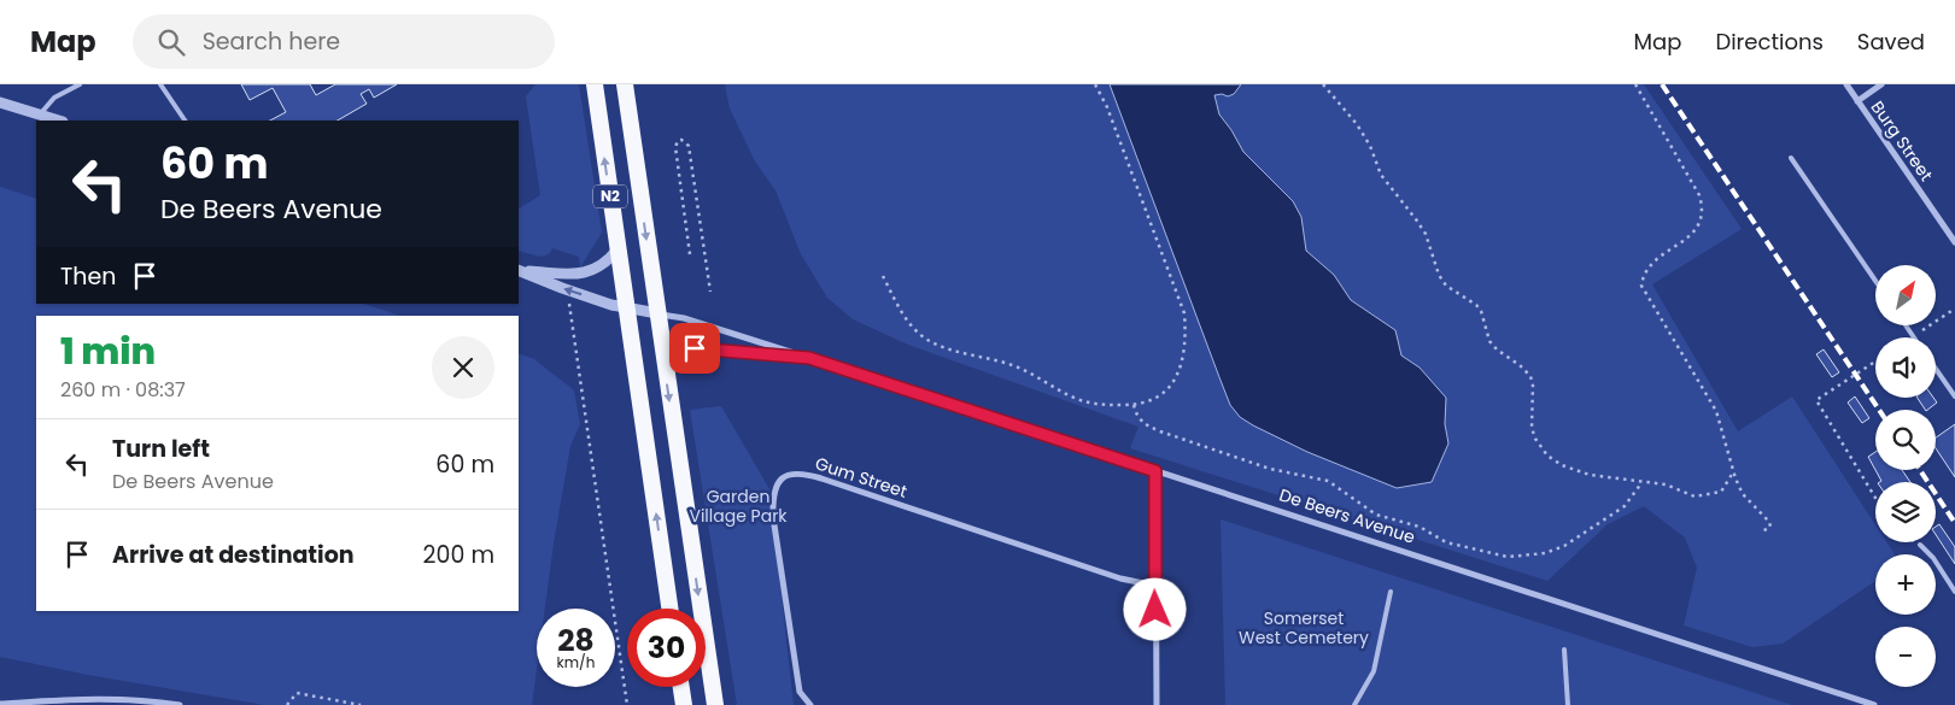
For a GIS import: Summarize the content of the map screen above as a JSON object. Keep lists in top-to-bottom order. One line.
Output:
{"streets":{"highway":["N2"],"street":["Burg Street","Gum Street","De Beers Avenue"]},"crossings":[["N2","De Beers Avenue"]],"parks":["Garden Village Park","Somerset West Cemetery"],"north":"top right","page":{"header":"Map","search":"Search here","nav":["Map","Directions","Saved"],"turn":["60 m","De Beers Avenue"],"then":"Then","map_buttons":["+","−"],"heading":["1 min","260 m · 08:37"],"list":[{"name":"Turn left","note":"De Beers Avenue","value":"60 m"},{"name":"Arrive at destination","value":"200 m"}],"speed":"28 km/h","limit":"30"}}
